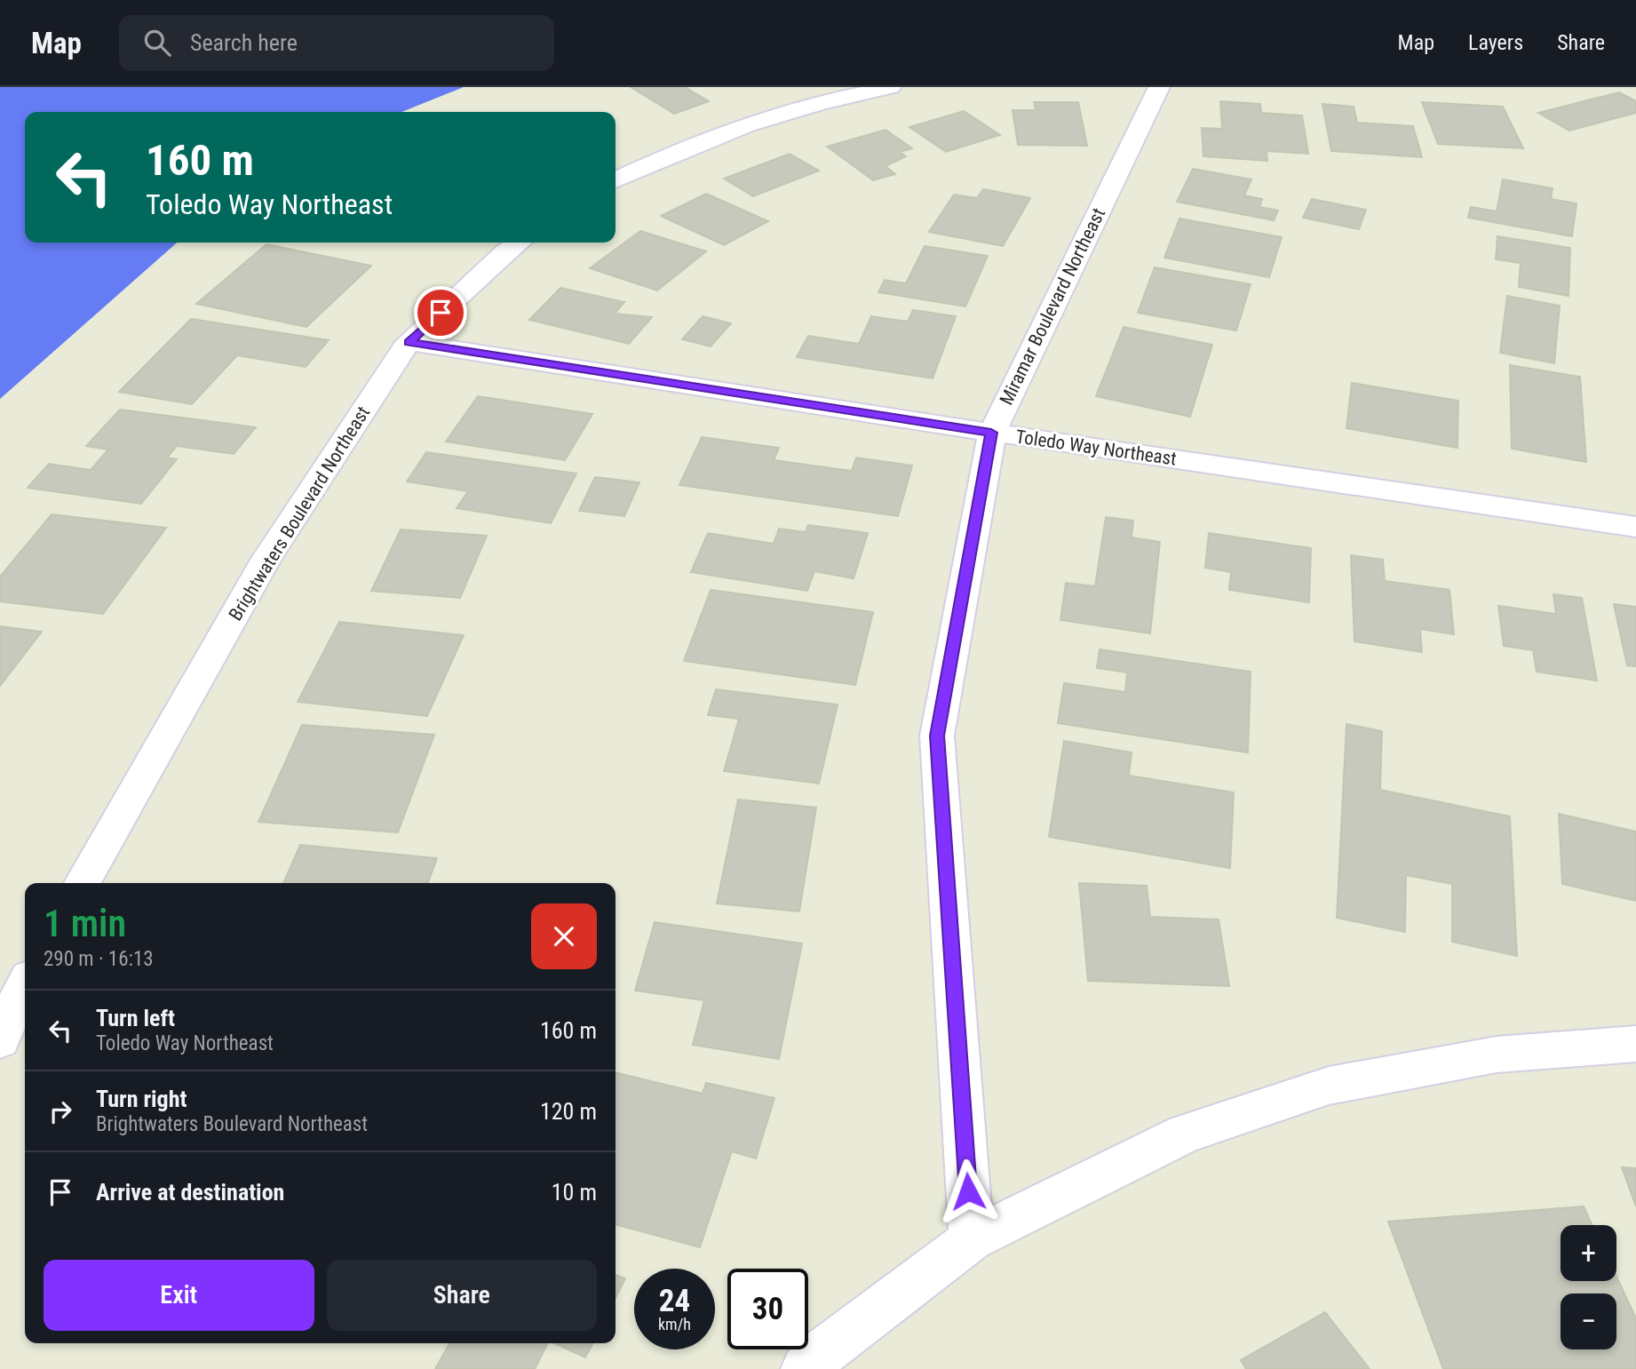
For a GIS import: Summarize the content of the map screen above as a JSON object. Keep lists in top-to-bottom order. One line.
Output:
{"streets":{"street":["Miramar Boulevard Northeast","Toledo Way Northeast","Brightwaters Boulevard Northeast"]},"crossings":[["Miramar Boulevard Northeast","Toledo Way Northeast"],["Toledo Way Northeast","Brightwaters Boulevard Northeast"]],"page":{"header":"Map","search":"Search here","nav":["Map","Layers","Share"],"turn":["160 m","Toledo Way Northeast"],"heading":["1 min","290 m · 16:13"],"list":[{"name":"Turn left","note":"Toledo Way Northeast","value":"160 m"},{"name":"Turn right","note":"Brightwaters Boulevard Northeast","value":"120 m"},{"name":"Arrive at destination","value":"10 m"}],"map_buttons":["+","−"],"buttons":["Exit","Share"],"speed":"24 km/h","limit":"30"}}
